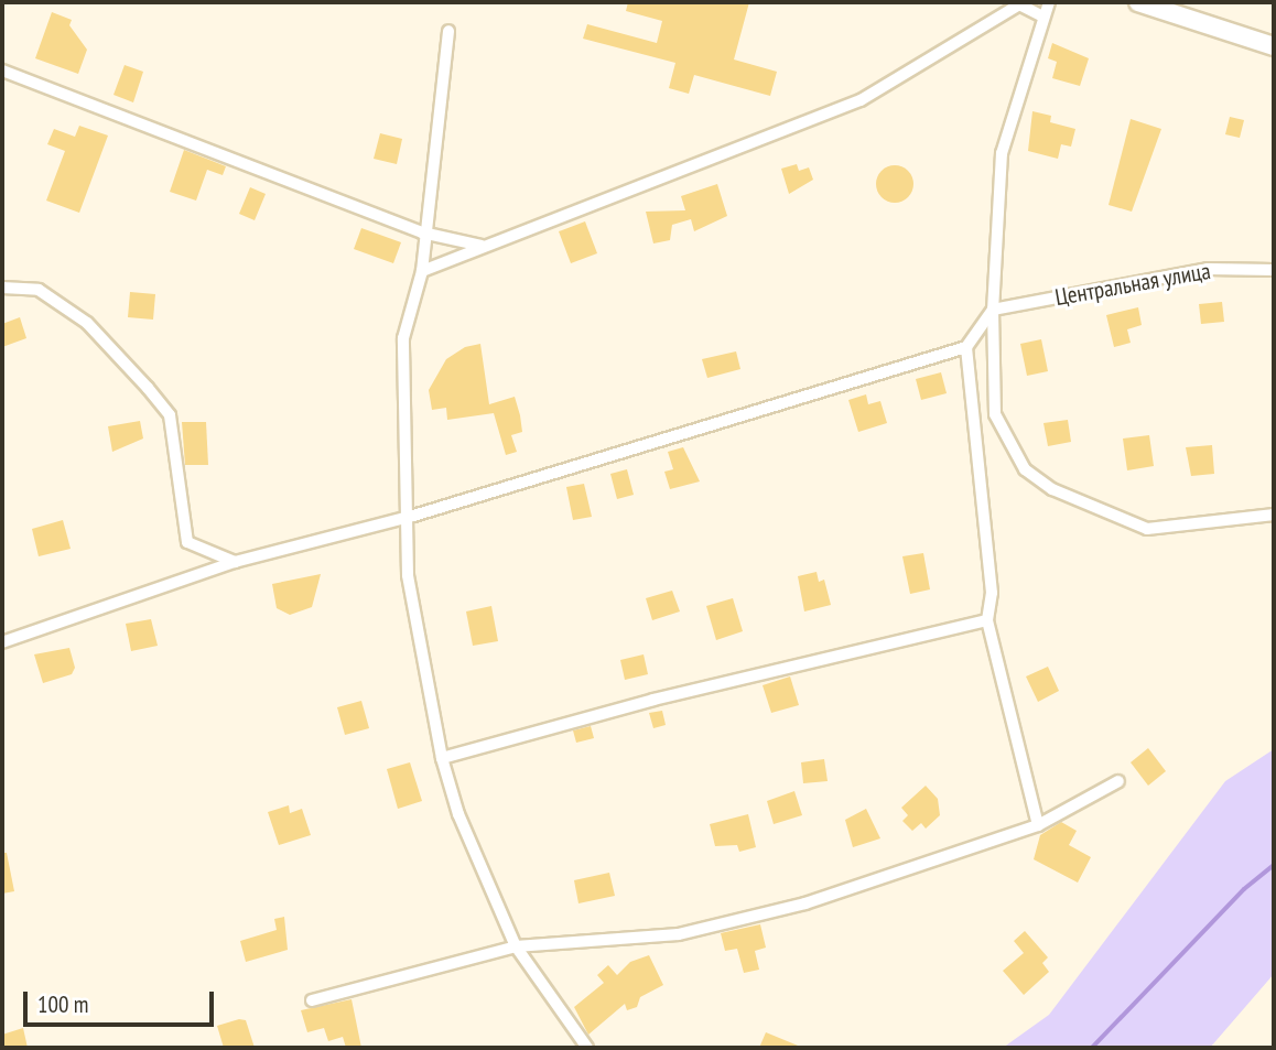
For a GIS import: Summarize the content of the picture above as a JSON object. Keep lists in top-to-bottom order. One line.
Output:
{"streets":{"street":["Центральная улица"]},"scale_bar":"100 m"}
